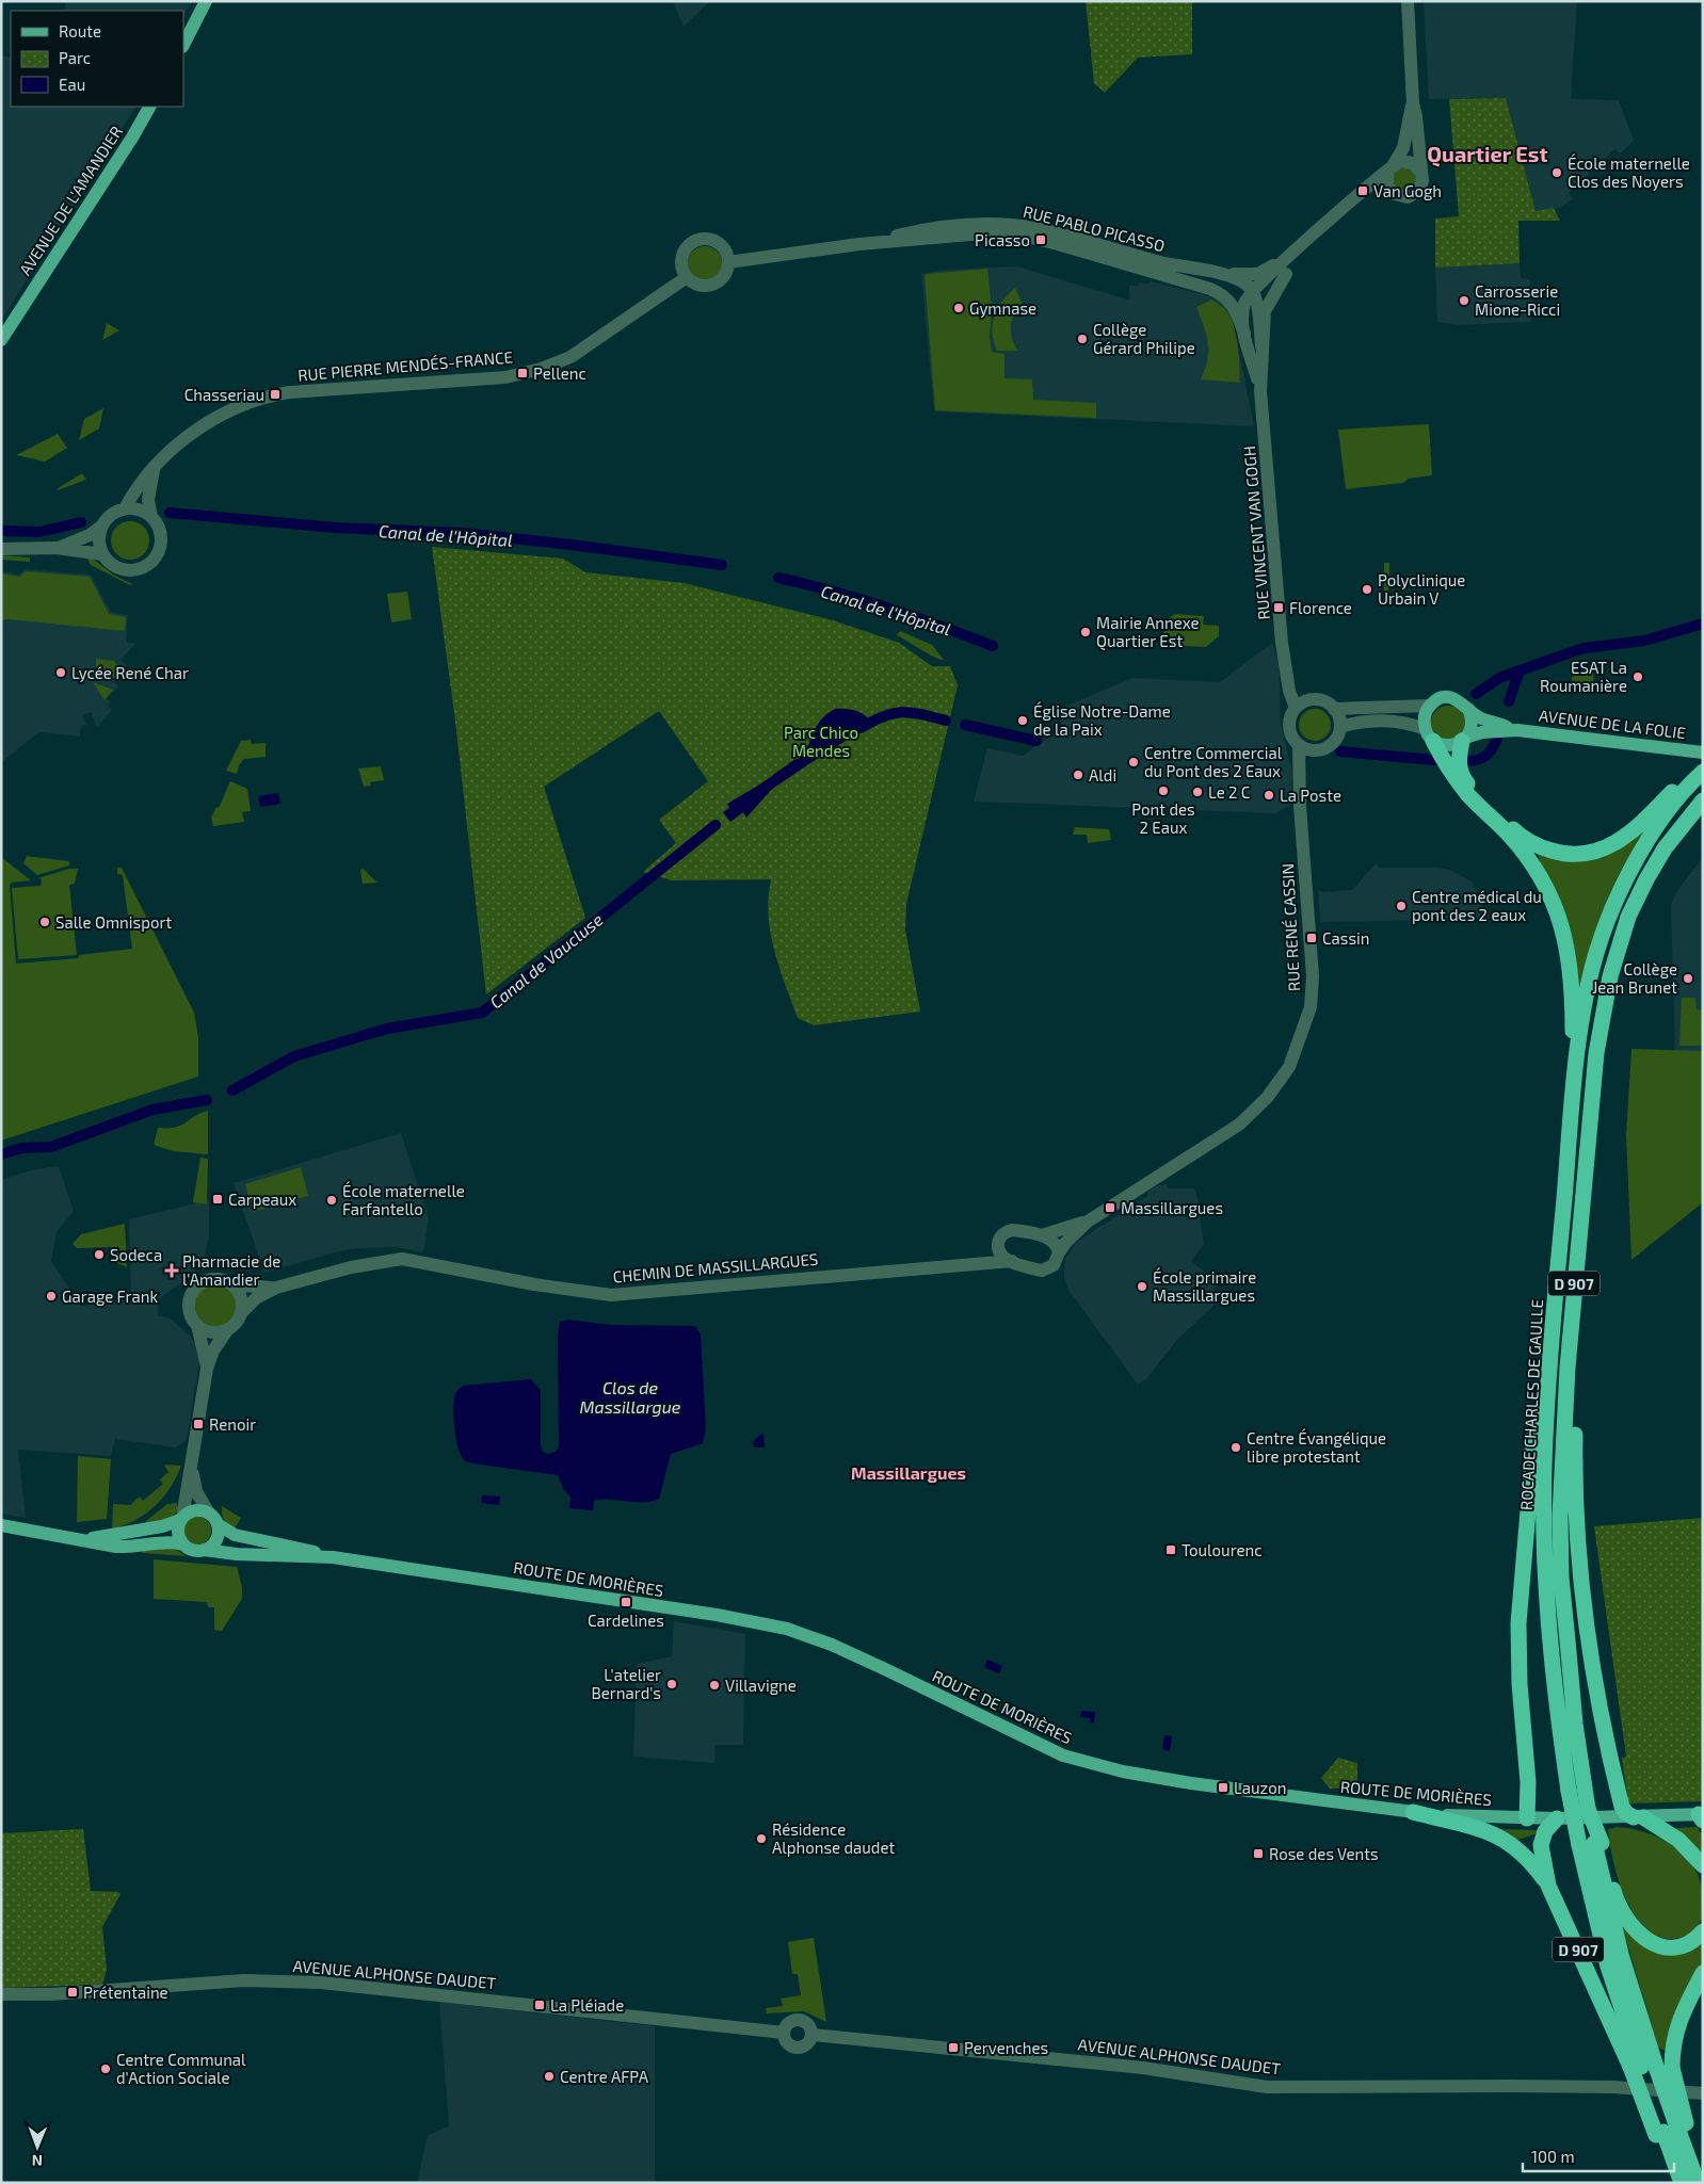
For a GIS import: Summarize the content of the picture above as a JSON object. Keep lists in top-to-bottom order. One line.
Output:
{"streets":{"highway":["D 907","ROCADE CHARLES DE GAULLE"],"main road":["AVENUE DE L'AMANDIER","AVENUE DE LA FOLIE","ROUTE DE MORIÈRES"],"street":["RUE PABLO PICASSO","RUE PIERRE MENDÉS-FRANCE","RUE VINCENT VAN GOGH","RUE RENÉ CASSIN","CHEMIN DE MASSILLARGUES","AVENUE ALPHONSE DAUDET"]},"crossings":[["RUE PABLO PICASSO","RUE PIERRE MENDÉS-FRANCE"],["RUE PABLO PICASSO","RUE VINCENT VAN GOGH"],["RUE VINCENT VAN GOGH","AVENUE DE LA FOLIE"],["RUE VINCENT VAN GOGH","RUE RENÉ CASSIN"],["AVENUE DE LA FOLIE","RUE RENÉ CASSIN"],["RUE RENÉ CASSIN","CHEMIN DE MASSILLARGUES"],["D 907","ROCADE CHARLES DE GAULLE"],["D 907","ROUTE DE MORIÈRES"]],"districts":["Quartier Est","Massillargues"],"water":["Canal de l'Hôpital","Canal de Vaucluse","Clos de Massillargue"],"parks":["Parc Chico Mendes"],"places":{"other":["École maternelle Clos des Noyers","Carrosserie Mione-Ricci","Gymnase","Collège Gérard Philipe","Polyclinique Urbain V","Mairie Annexe Quartier Est","Lycée René Char","ESAT La Roumanière","Église Notre-Dame de la Paix","Centre Commercial du Pont des 2 Eaux","Aldi","Pont des 2 Eaux","Le 2 C","La Poste","Centre médical du pont des 2 eaux","Salle Omnisport","Collège Jean Brunet","École maternelle Farfantello","Sodeca","École primaire Massillargues","Garage Frank","Centre Évangélique libre protestant","L'atelier Bernard's","Villavigne","Résidence Alphonse daudet","Centre Communal d'Action Sociale","Centre AFPA"],"transit":["Van Gogh","Picasso","Pellenc","Chasseriau","Florence","Cassin","Carpeaux","Massillargues","Renoir","Toulourenc","Cardelines","Lauzon","Rose des Vents","Prétentaine","La Pléiade","Pervenches"],"health":["Pharmacie de l'Amandier"]},"legend":["Route","Parc","Eau"],"scale_bar":"100 m","north":"bottom"}
